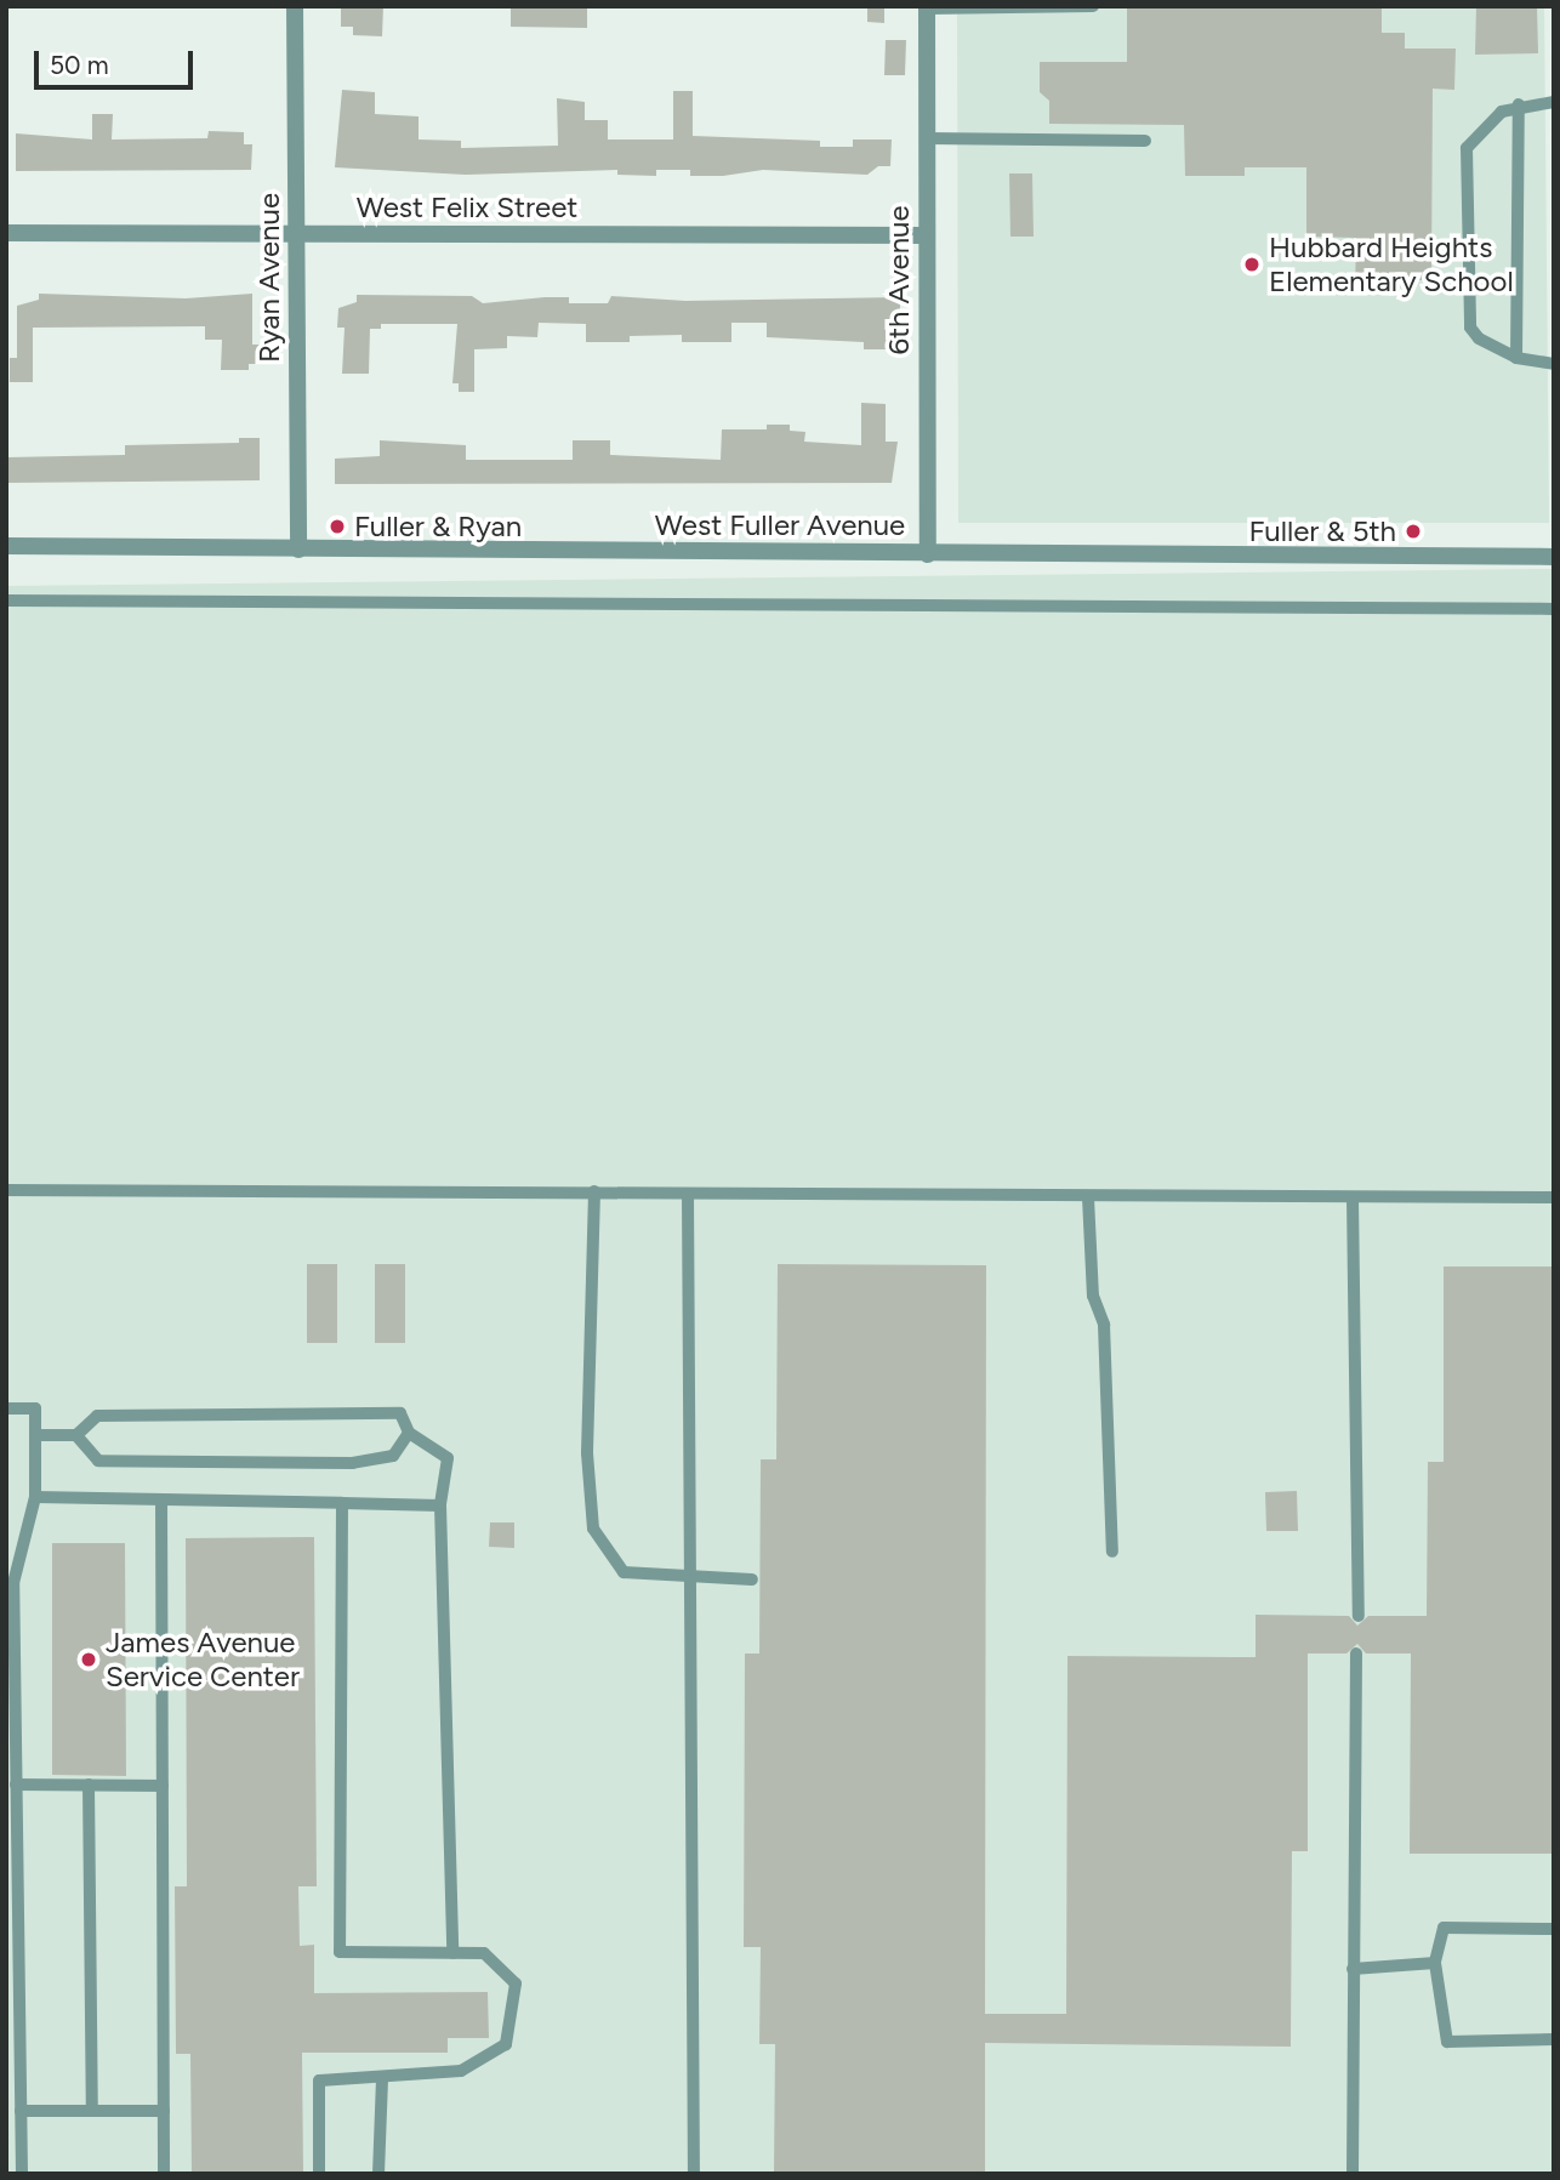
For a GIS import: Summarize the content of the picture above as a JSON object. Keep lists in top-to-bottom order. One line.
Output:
{"streets":{"street":["West Felix Street","Ryan Avenue","6th Avenue","West Fuller Avenue"]},"crossings":[["West Felix Street","Ryan Avenue"],["West Felix Street","6th Avenue"],["Ryan Avenue","West Fuller Avenue"],["6th Avenue","West Fuller Avenue"]],"places":["Hubbard Heights Elementary School","Fuller & Ryan","Fuller & 5th","James Avenue Service Center"],"scale_bar":"50 m"}
